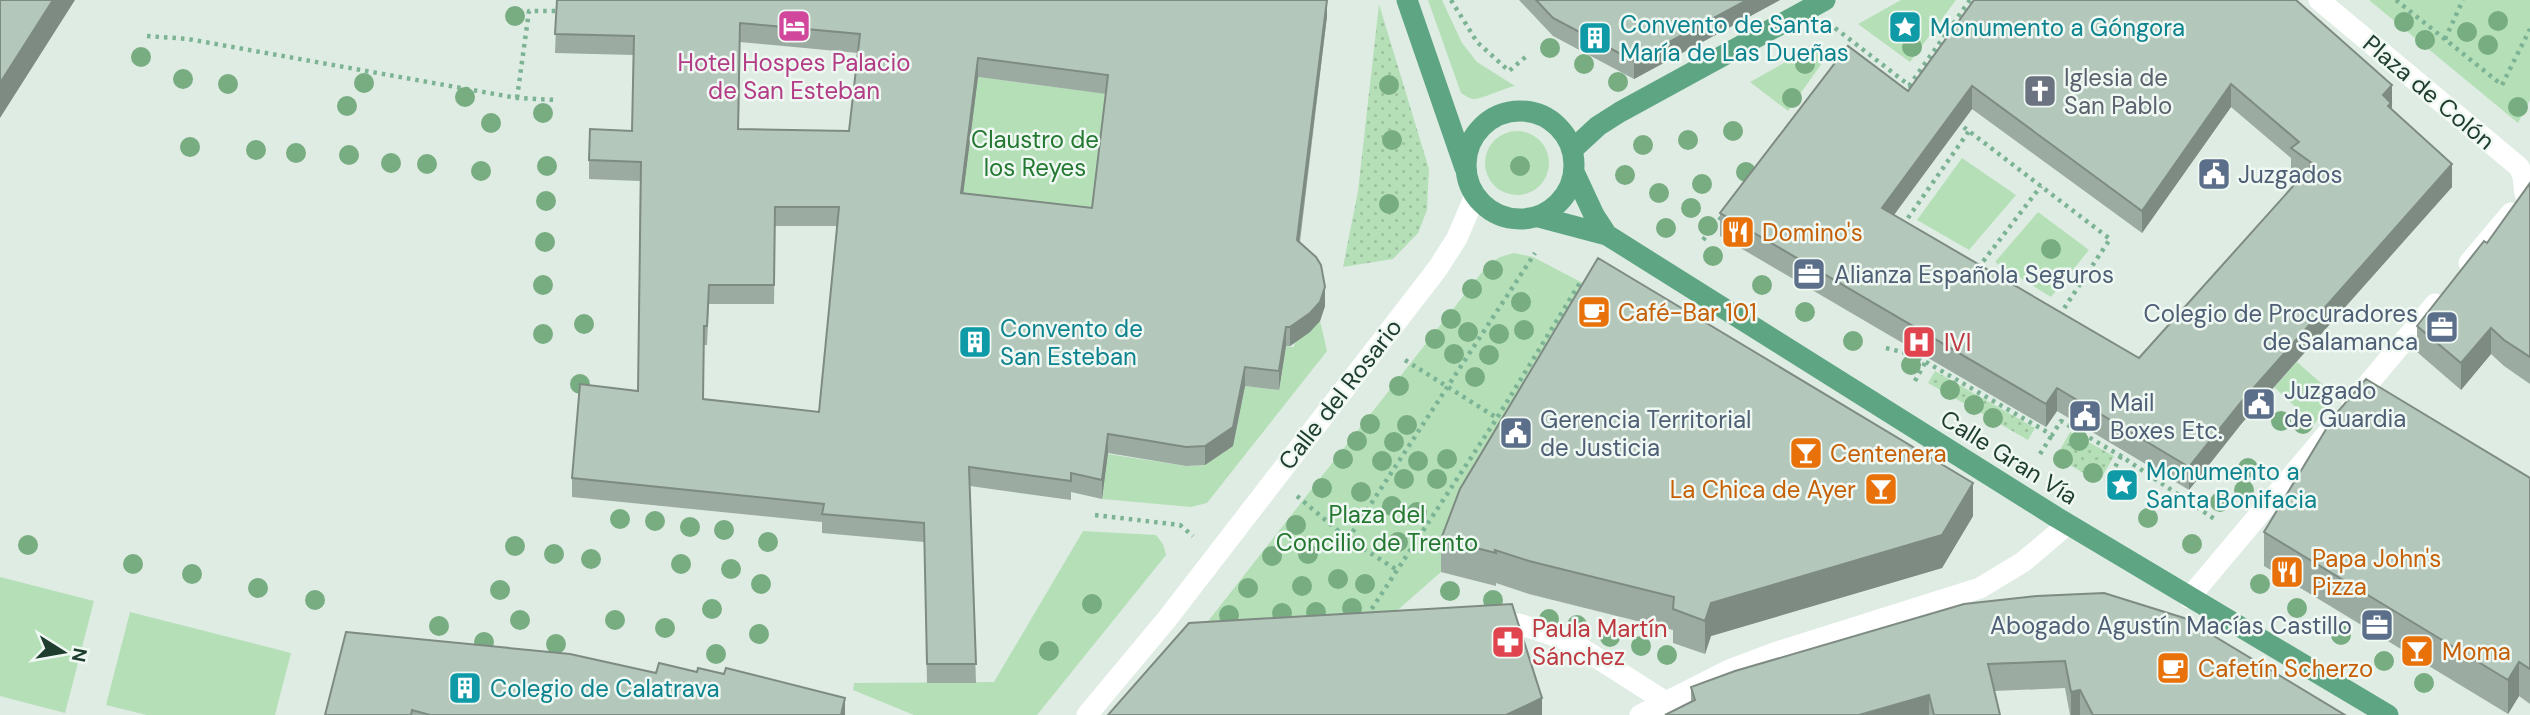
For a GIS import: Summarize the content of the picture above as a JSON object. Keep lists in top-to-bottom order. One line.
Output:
{"streets":{"main road":["Calle Gran Vía"],"street":["Plaza de Colón","Calle del Rosario"]},"crossings":[["Calle del Rosario","Calle Gran Vía"]],"parks":["Claustro de los Reyes","Plaza del Concilio de Trento"],"places":{"hotel":["Hotel Hospes Palacio de San Esteban"],"place":["Monumento a Góngora","Monumento a Santa Bonifacia"],"building":["Convento de Santa María de Las Dueñas","Convento de San Esteban","Colegio de Calatrava"],"church":["Iglesia de San Pablo"],"public building":["Juzgados","Juzgado de Guardia","Mail Boxes Etc.","Gerencia Territorial de Justicia"],"restaurant":["Domino's","Papa John's Pizza"],"office":["Alianza Española Seguros","Colegio de Procuradores de Salamanca","Abogado Agustín Macías Castillo"],"cafe":["Café-Bar 101","Cafetín Scherzo"],"hospital":["IVI"],"bar":["Centenera","La Chica de Ayer","Moma"],"pharmacy":["Paula Martín Sánchez"]},"north":"right"}
